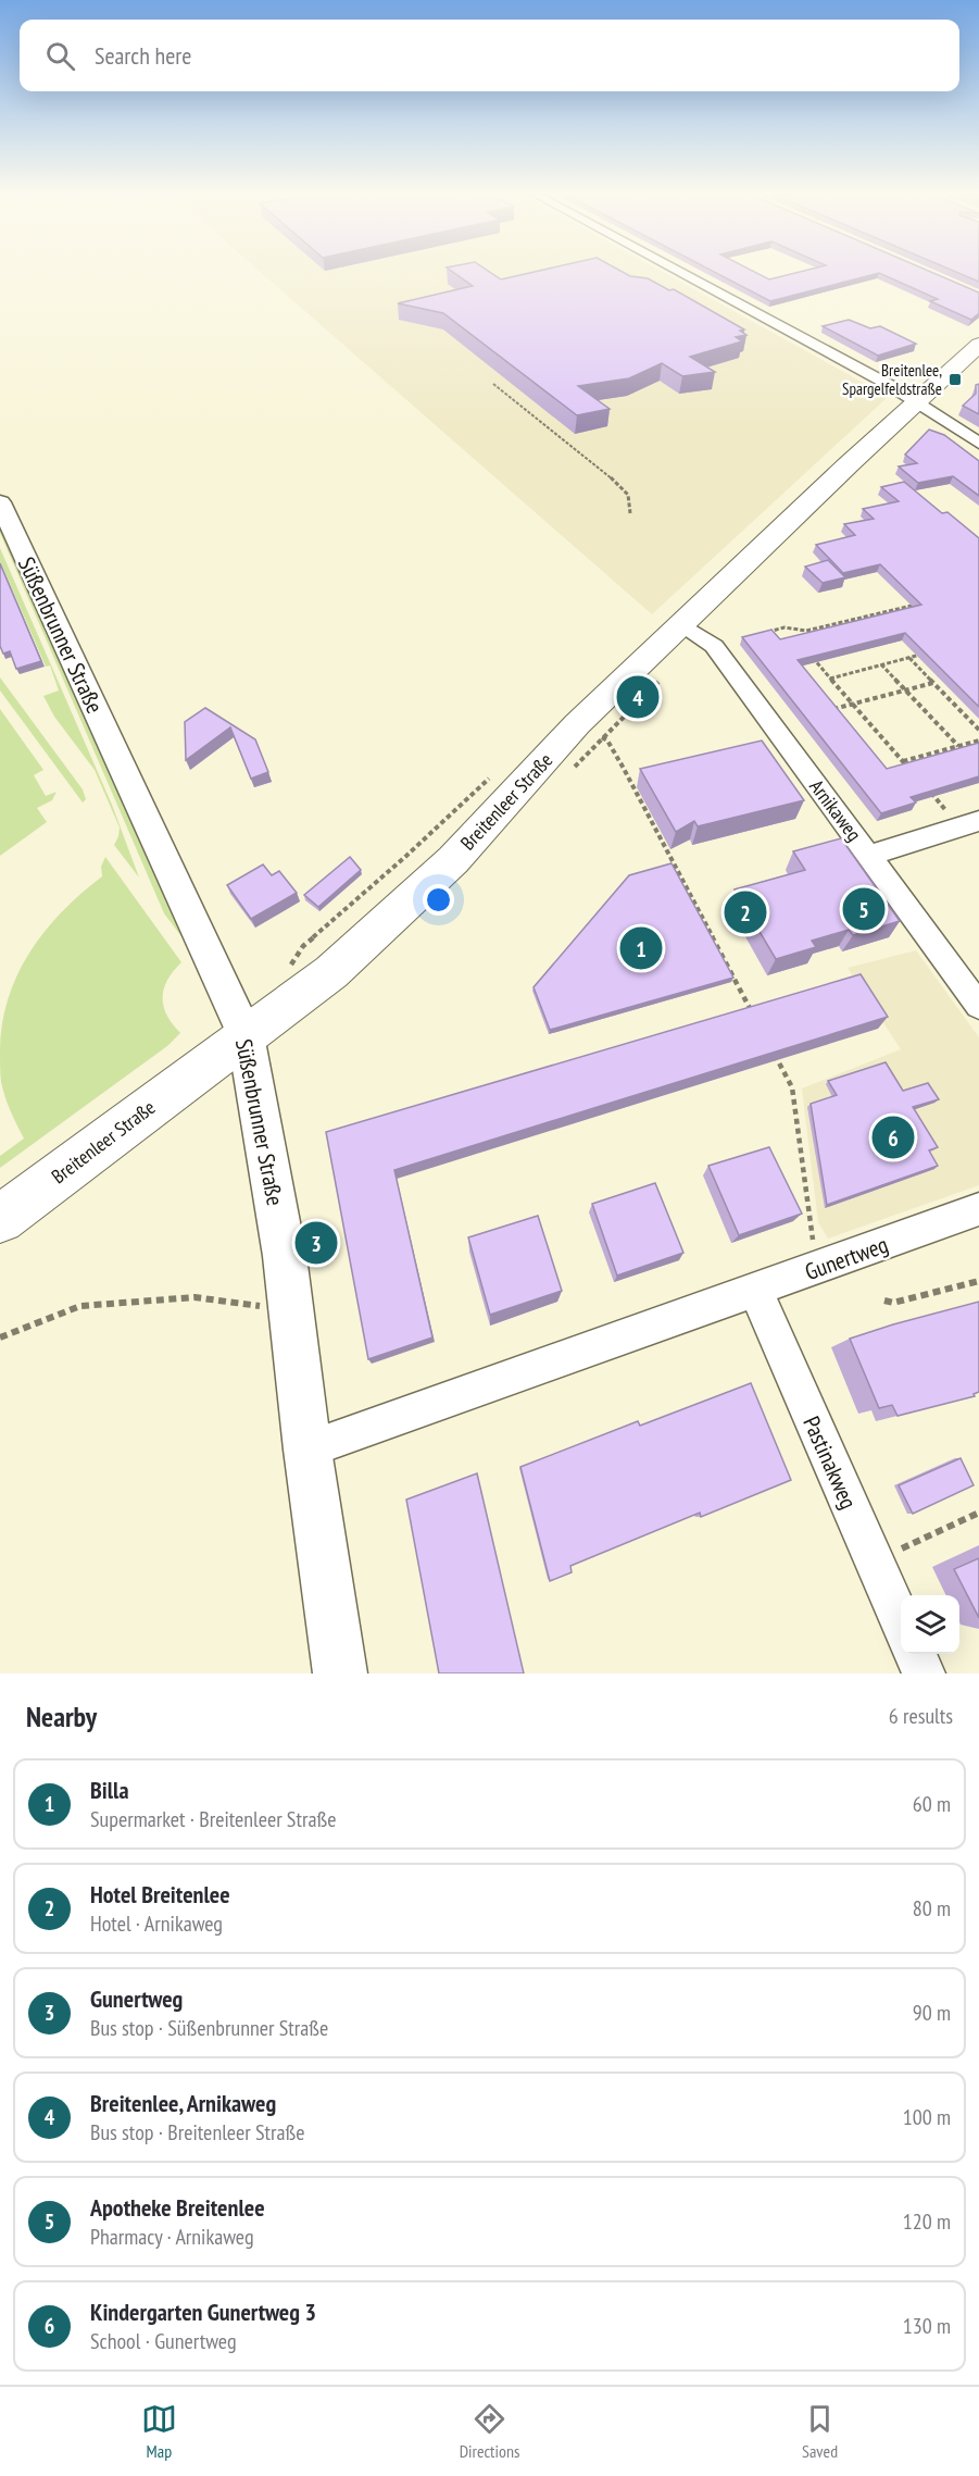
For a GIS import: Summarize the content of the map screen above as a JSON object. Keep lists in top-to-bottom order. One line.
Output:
{"streets":{"main road":["Breitenleer Straße"],"street":["Süßenbrunner Straße","Arnikaweg","Gunertweg","Pastinakweg"]},"crossings":[["Süßenbrunner Straße","Breitenleer Straße"],["Süßenbrunner Straße","Gunertweg"],["Breitenleer Straße","Arnikaweg"],["Gunertweg","Pastinakweg"]],"places":{"transit":["Breitenlee, Spargelfeldstraße"]},"page":{"search":"Search here","pins":["4","5","2","1","6","3"],"heading":["Nearby","6 results"],"list":[{"mark":"1","name":"Billa","note":"Supermarket · Breitenleer Straße","value":"60 m"},{"mark":"2","name":"Hotel Breitenlee","note":"Hotel · Arnikaweg","value":"80 m"},{"mark":"3","name":"Gunertweg","note":"Bus stop · Süßenbrunner Straße","value":"90 m"},{"mark":"4","name":"Breitenlee, Arnikaweg","note":"Bus stop · Breitenleer Straße","value":"100 m"},{"mark":"5","name":"Apotheke Breitenlee","note":"Pharmacy · Arnikaweg","value":"120 m"},{"mark":"6","name":"Kindergarten Gunertweg 3","note":"School · Gunertweg","value":"130 m"}],"nav":["Map","Directions","Saved"]}}
